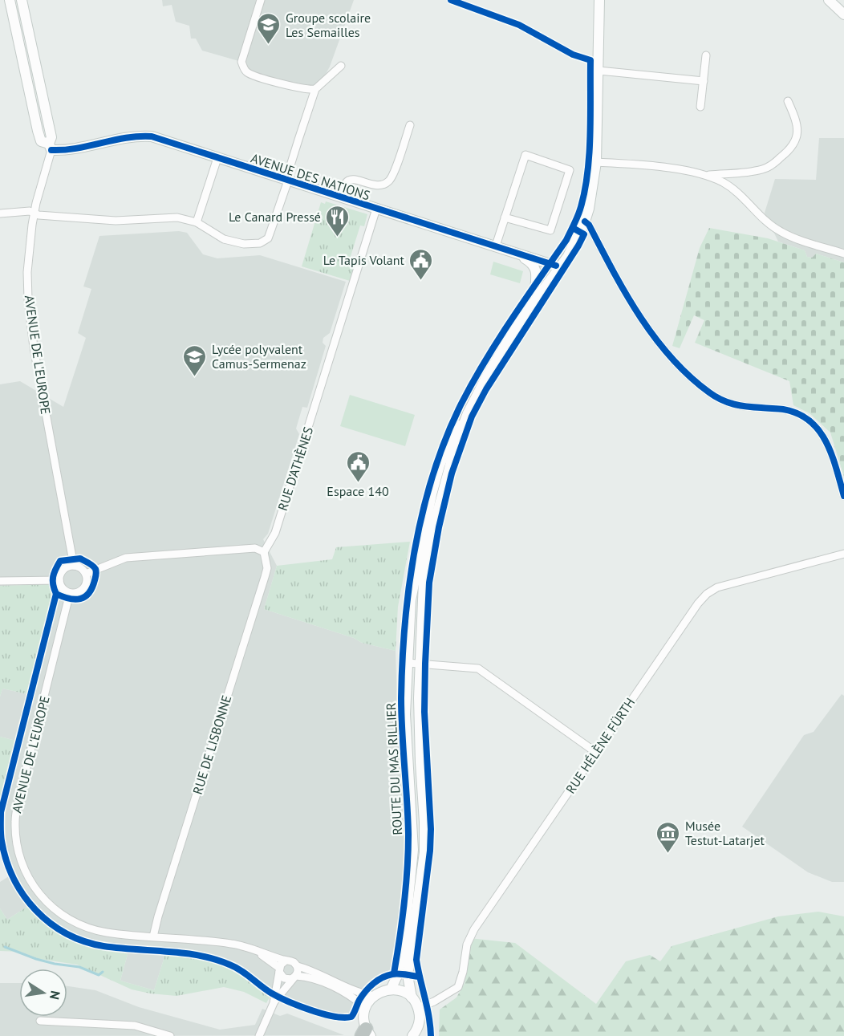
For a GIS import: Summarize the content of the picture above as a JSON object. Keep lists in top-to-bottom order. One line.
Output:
{"streets":{"main road":["AVENUE DES NATIONS","AVENUE DE L'EUROPE","ROUTE DU MAS RILLIER"],"street":["RUE D'ATHÈNES","RUE DE LISBONNE","RUE HÉLÈNE FÜRTH"]},"crossings":[["AVENUE DES NATIONS","AVENUE DE L'EUROPE"],["AVENUE DES NATIONS","RUE D'ATHÈNES"],["AVENUE DES NATIONS","ROUTE DU MAS RILLIER"],["AVENUE DE L'EUROPE","RUE DE LISBONNE"],["RUE D'ATHÈNES","RUE DE LISBONNE"]],"places":{"school or university":["Groupe scolaire Les Semailles","Lycée polyvalent Camus-Sermenaz"],"restaurant":["Le Canard Pressé"],"public building":["Le Tapis Volant","Espace 140"],"museum":["Musée Testut-Latarjet"]},"north":"right"}
